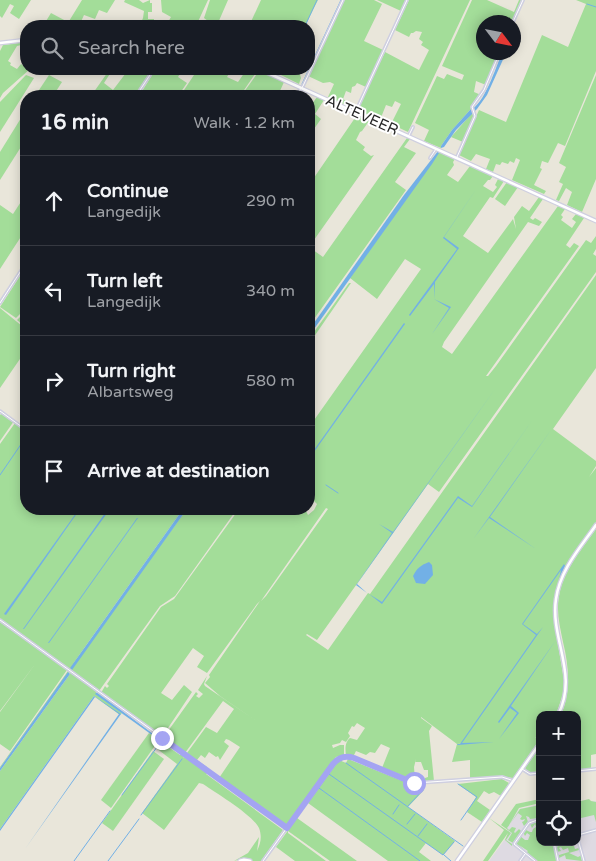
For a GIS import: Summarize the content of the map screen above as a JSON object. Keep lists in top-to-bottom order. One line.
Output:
{"streets":{"street":["ALTEVEER"]},"north":"bottom right","page":{"search":"Search here","heading":["16 min","Walk · 1.2 km"],"list":[["Continue","Langedijk","290 m"],["Turn left","Langedijk","340 m"],["Turn right","Albartsweg","580 m"],"Arrive at destination"],"map_buttons":["+","−"]}}
